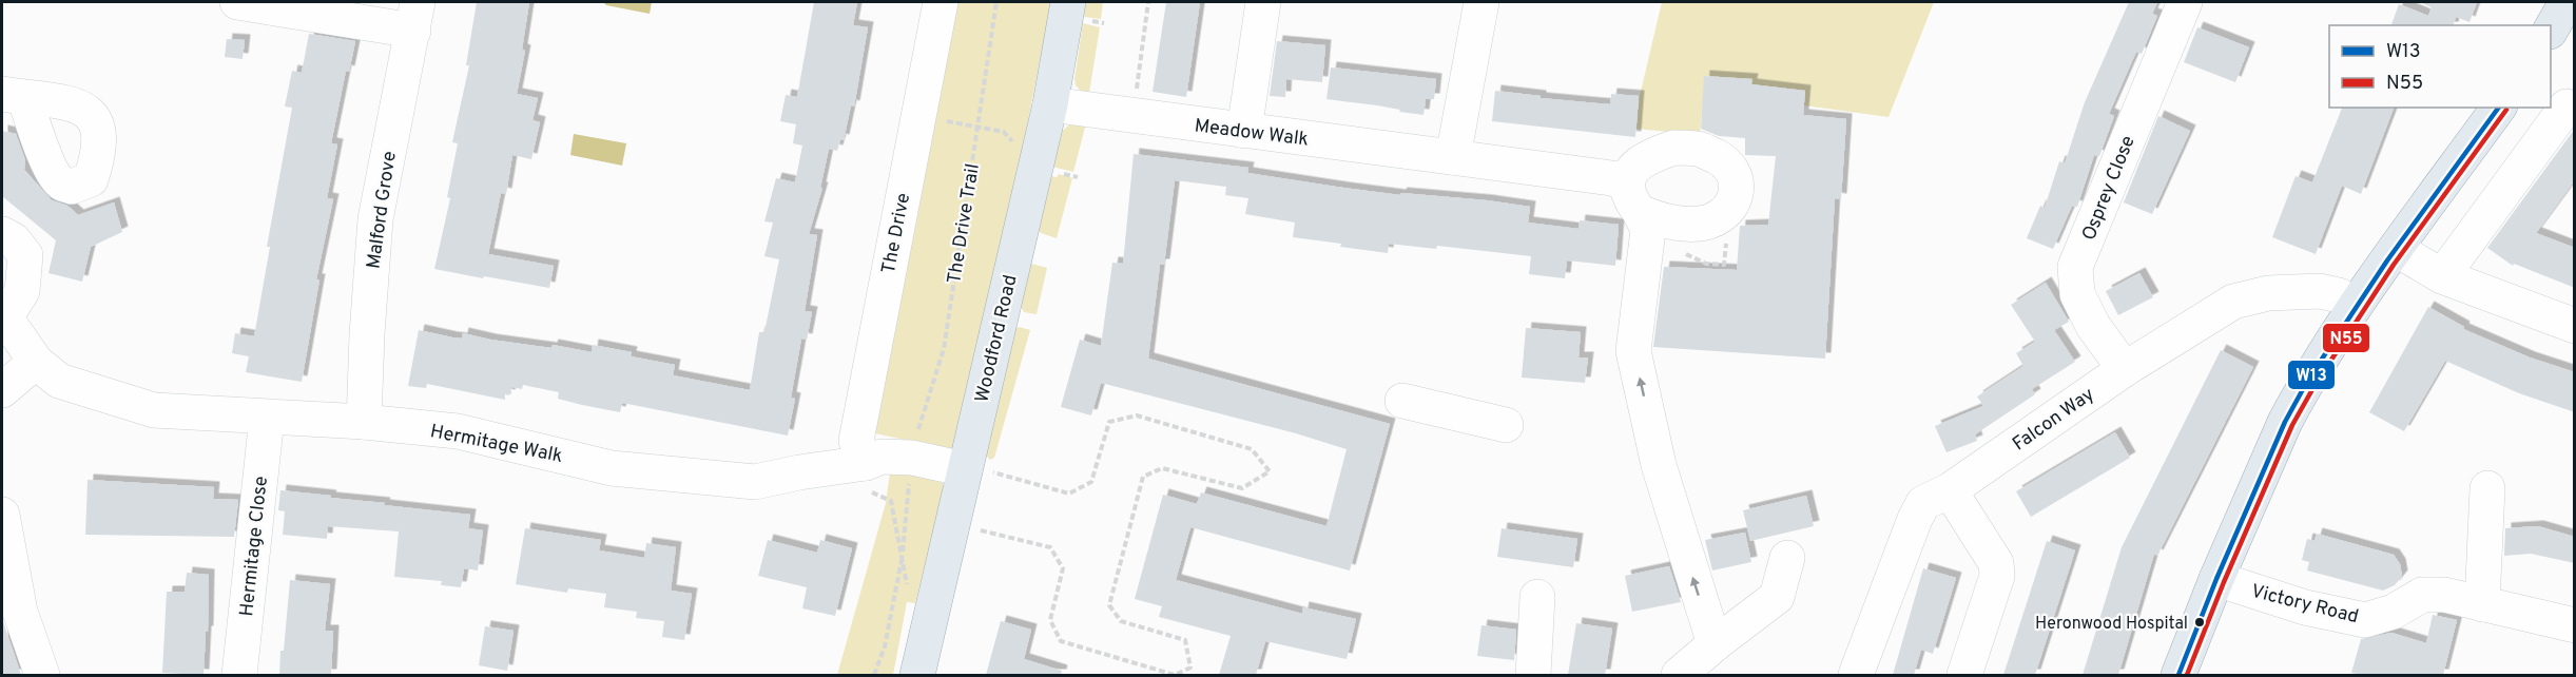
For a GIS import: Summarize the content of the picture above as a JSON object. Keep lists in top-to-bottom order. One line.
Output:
{"streets":{"main road":["Woodford Road"],"street":["Meadow Walk","Osprey Close","Malford Grove","The Drive","Falcon Way","Hermitage Walk","Hermitage Close","Victory Road"],"path":["The Drive Trail"]},"crossings":[["Meadow Walk","Woodford Road"],["Osprey Close","Falcon Way"],["Malford Grove","Hermitage Walk"],["The Drive","Hermitage Walk"],["Woodford Road","Hermitage Walk"],["Hermitage Walk","Hermitage Close"]],"one_way":["Meadow Walk"],"places":["Heronwood Hospital"],"lines":["transit line W13","transit line N55"],"legend":["W13","N55"]}
